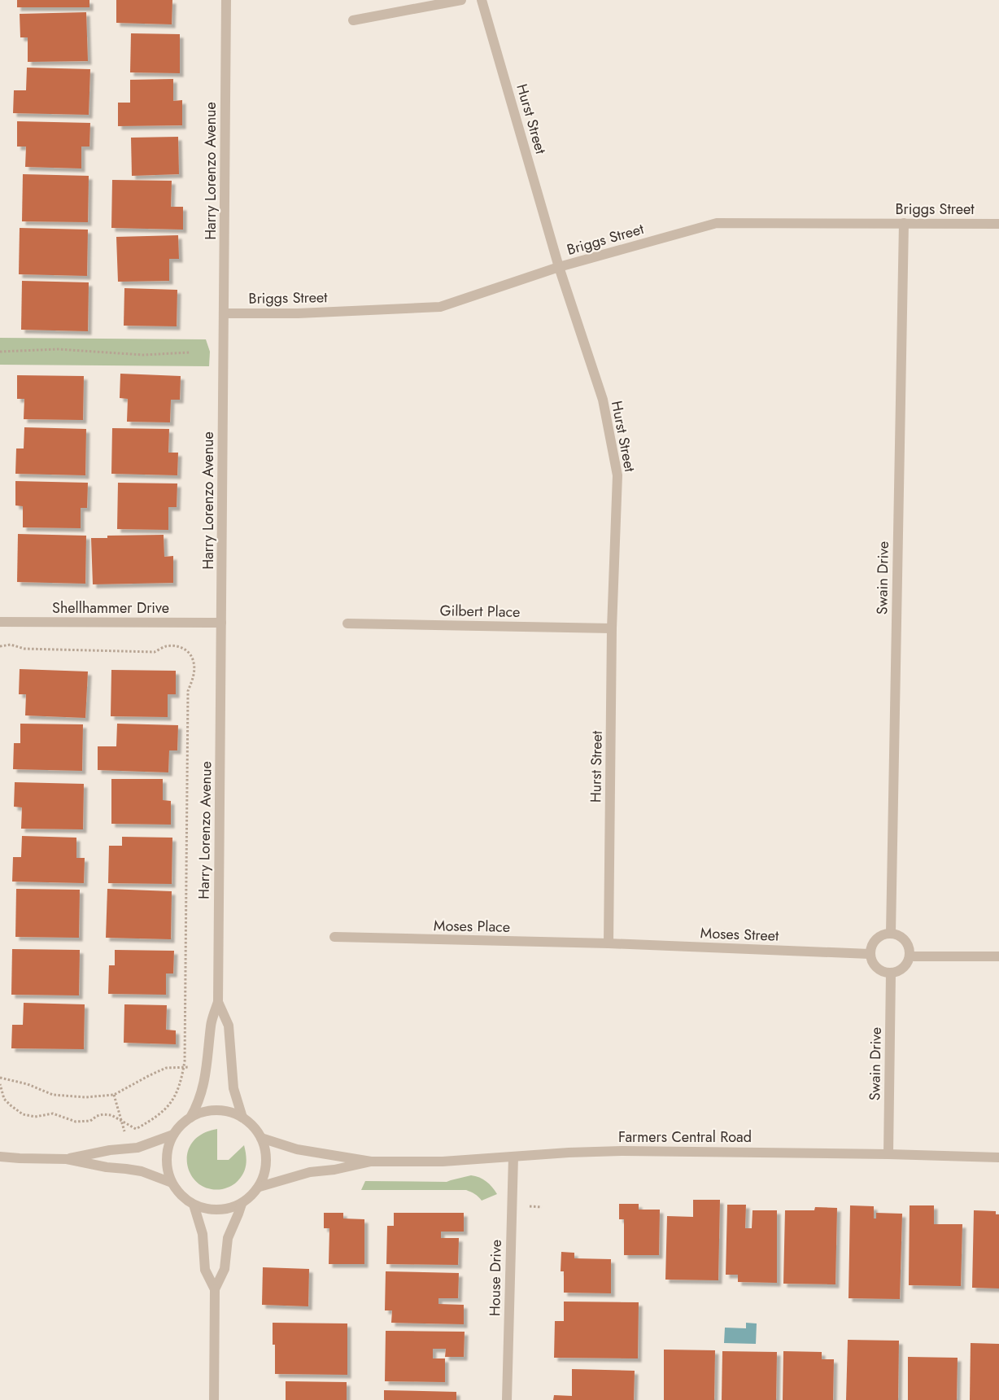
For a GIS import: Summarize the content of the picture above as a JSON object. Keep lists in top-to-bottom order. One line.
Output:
{"streets":{"street":["Hurst Street","Harry Lorenzo Avenue","Briggs Street","Swain Drive","Shellhammer Drive","Gilbert Place","Moses Place","Moses Street","Farmers Central Road","House Drive"]},"crossings":[["Hurst Street","Briggs Street"],["Hurst Street","Gilbert Place"],["Hurst Street","Moses Place"],["Hurst Street","Moses Street"],["Harry Lorenzo Avenue","Briggs Street"],["Harry Lorenzo Avenue","Shellhammer Drive"],["Harry Lorenzo Avenue","Farmers Central Road"],["Briggs Street","Swain Drive"],["Swain Drive","Moses Street"],["Swain Drive","Farmers Central Road"],["Moses Place","Moses Street"],["Farmers Central Road","House Drive"]]}
